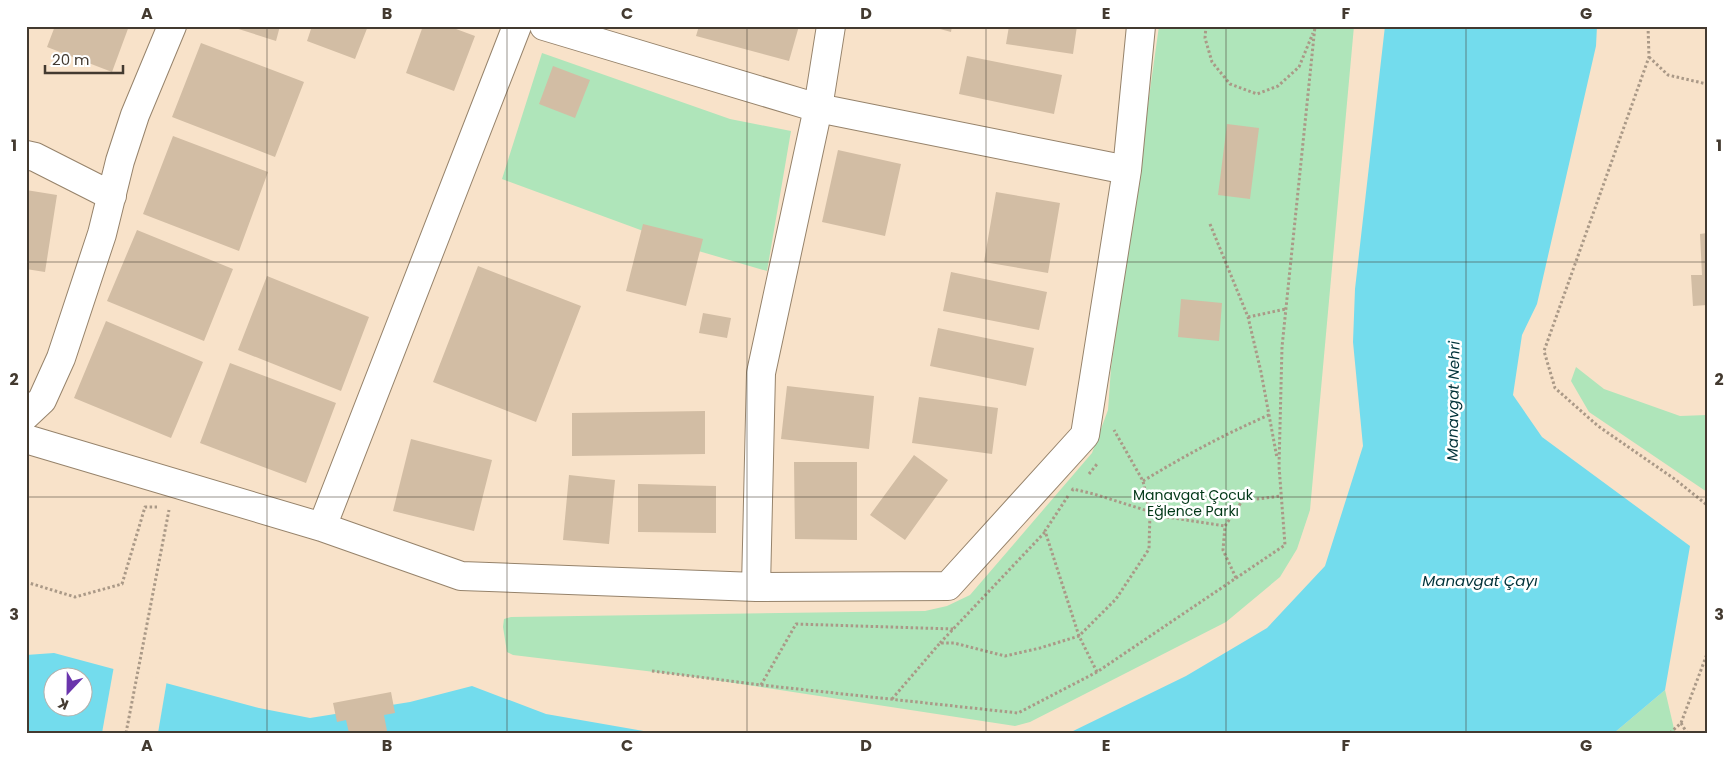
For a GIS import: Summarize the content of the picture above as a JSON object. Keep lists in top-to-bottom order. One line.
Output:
{"water":["Manavgat Nehri","Manavgat Çayı"],"parks":["Manavgat Çocuk Eğlence Parkı"],"scale_bar":"20 m","north":"bottom","grid":{"columns":["A","B","C","D","E","F","G"],"rows":["1","2","3"]}}
